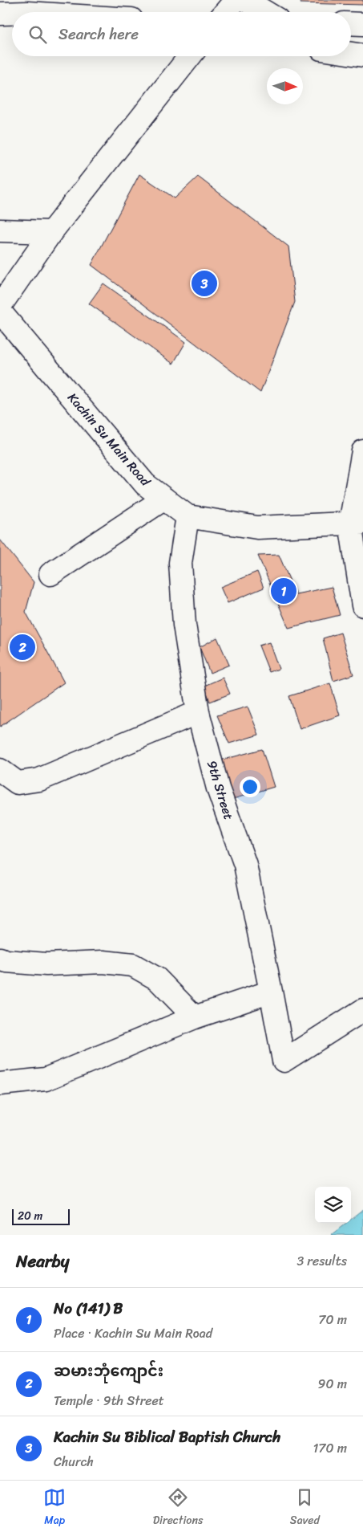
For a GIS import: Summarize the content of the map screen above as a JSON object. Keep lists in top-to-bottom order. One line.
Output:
{"streets":{"street":["Kachin Su Main Road","9th Street"]},"crossings":[["Kachin Su Main Road","9th Street"]],"scale_bar":"20 m","north":"right","page":{"search":"Search here","pins":["3","1","2"],"scale":"20 m","heading":["Nearby","3 results"],"list":[{"mark":"1","name":"No (141) B","note":"Place · Kachin Su Main Road","value":"70 m"},{"mark":"2","name":"ဆမားဘုံကျောင်း","note":"Temple · 9th Street","value":"90 m"},{"mark":"3","name":"Kachin Su Biblical Baptish Church","note":"Church","value":"170 m"}],"nav":["Map","Directions","Saved"]}}
